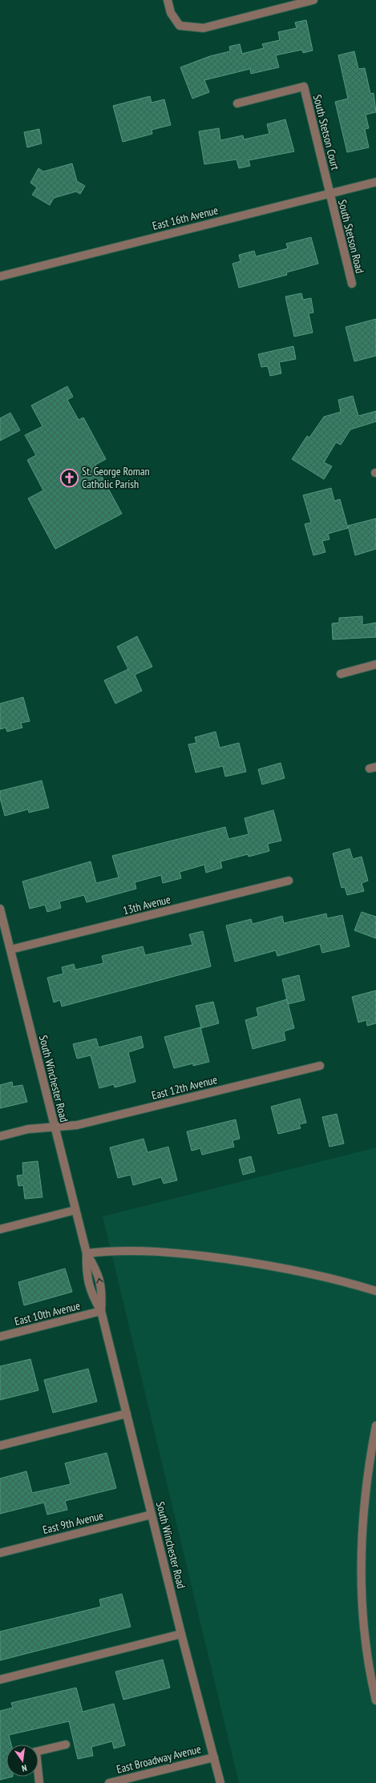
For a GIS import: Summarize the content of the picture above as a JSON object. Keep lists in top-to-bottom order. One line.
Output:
{"streets":{"street":["South Stetson Court","East 16th Avenue","South Stetson Road","13th Avenue","South Winchester Road","East 12th Avenue","East 10th Avenue","East 9th Avenue","East Broadway Avenue"]},"crossings":[["South Stetson Court","East 16th Avenue"],["South Stetson Court","South Stetson Road"],["East 16th Avenue","South Stetson Road"],["13th Avenue","South Winchester Road"],["South Winchester Road","East 12th Avenue"],["South Winchester Road","East 10th Avenue"],["South Winchester Road","East 9th Avenue"],["South Winchester Road","East Broadway Avenue"]],"places":{"church":["St. George Roman Catholic Parish"]},"north":"bottom"}
